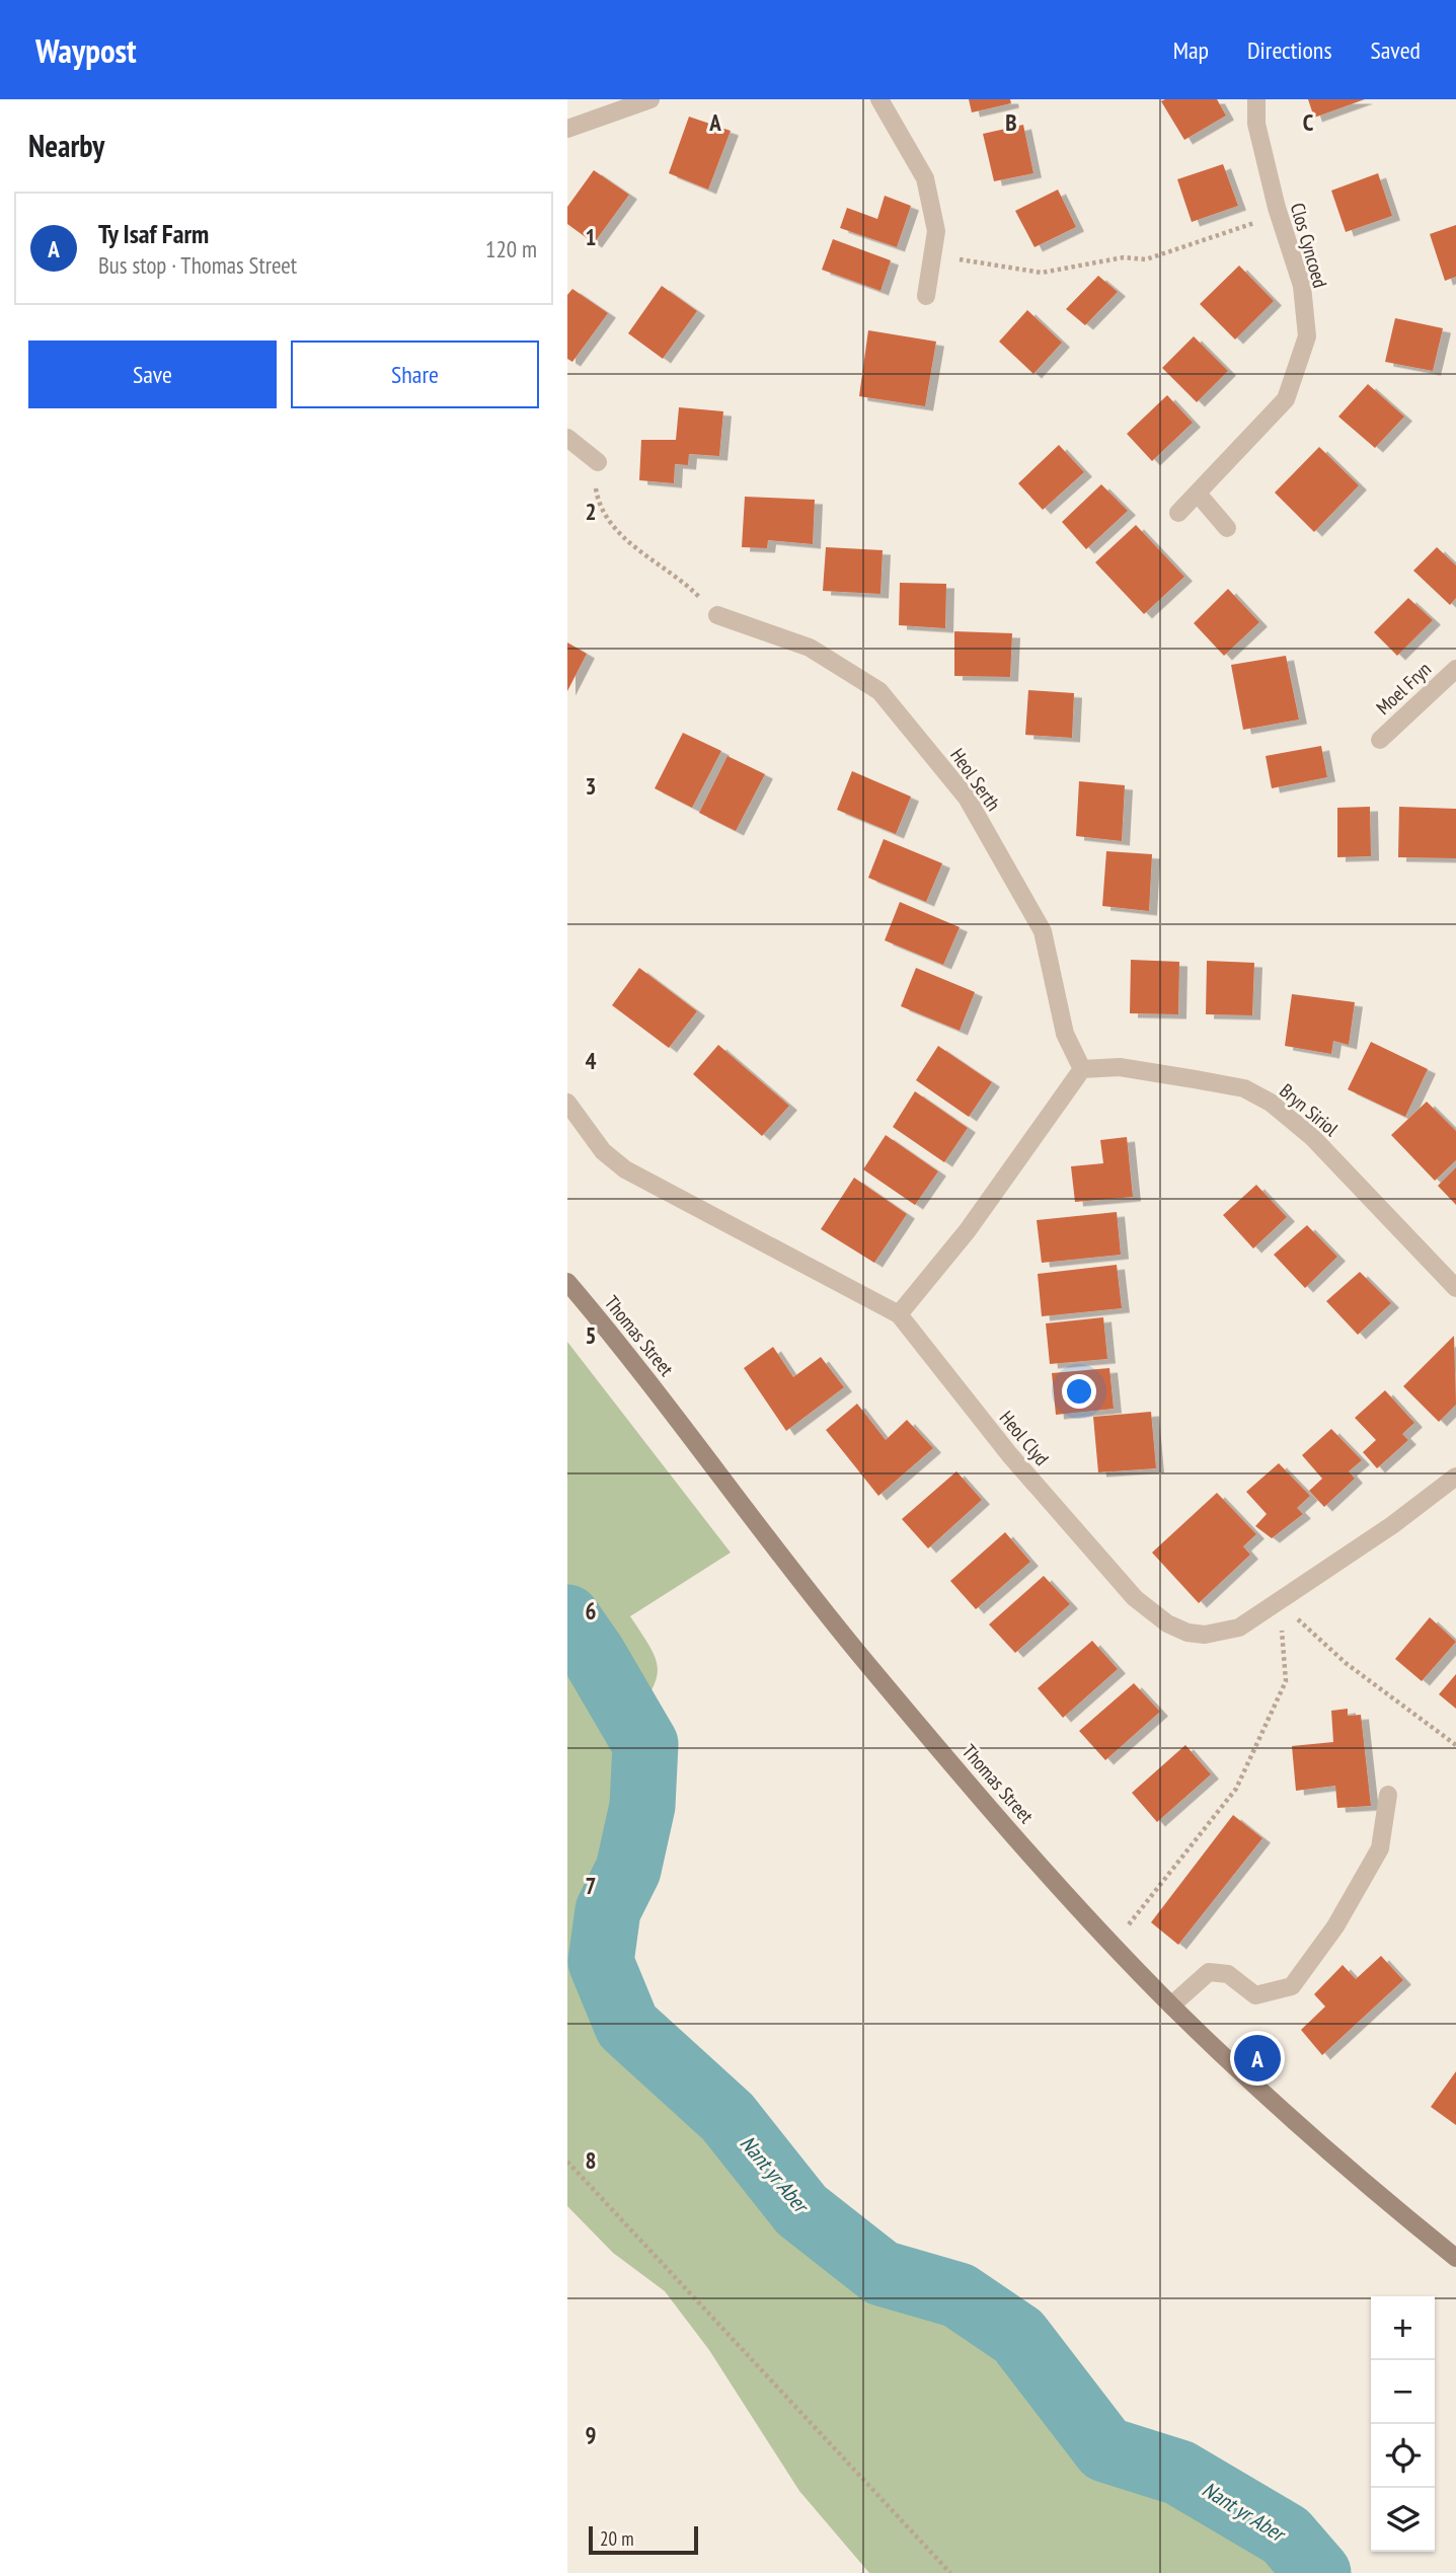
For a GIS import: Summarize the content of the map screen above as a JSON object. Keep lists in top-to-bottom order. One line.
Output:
{"streets":{"main road":["Thomas Street"],"street":["Clos Cyncoed","Moel Fryn","Heol Serth","Bryn Siriol","Heol Clyd"]},"crossings":[["Heol Serth","Bryn Siriol"]],"water":["Nant yr Aber"],"scale_bar":"20 m","page":{"header":"Waypost","nav":["Map","Directions","Saved"],"heading":"Nearby","list":[{"mark":"A","name":"Ty Isaf Farm","note":"Bus stop · Thomas Street","value":"120 m"}],"buttons":["Save","Share"],"pins":"A","map_buttons":["+","−"],"scale":"20 m"},"grid":{"columns":["A","B","C"],"rows":["1","2","3","4","5","6","7","8","9"]}}
